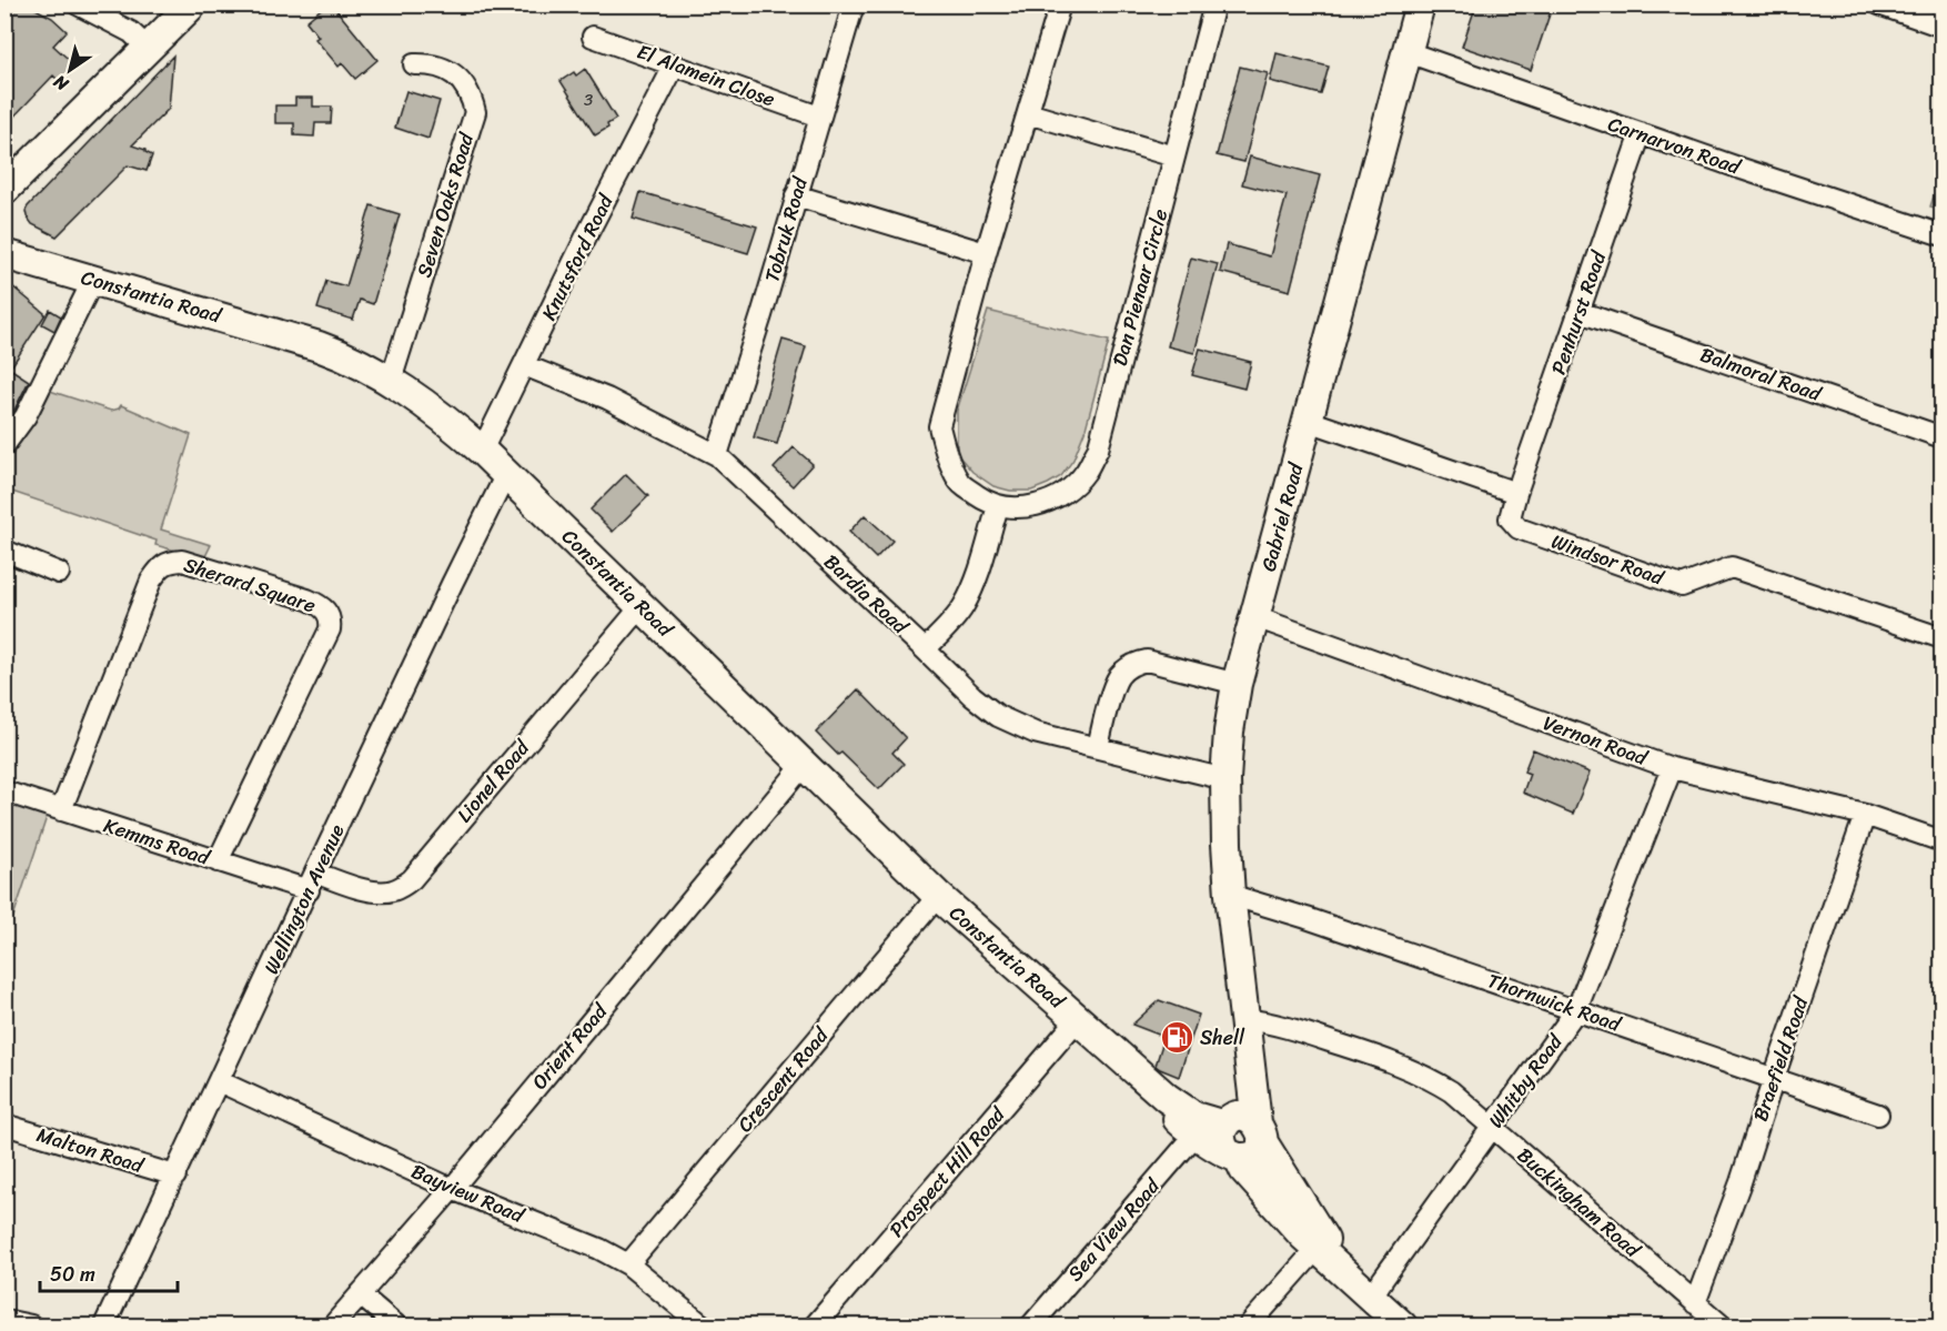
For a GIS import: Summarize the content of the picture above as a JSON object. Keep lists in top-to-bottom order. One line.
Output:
{"streets":{"main road":["Constantia Road","Gabriel Road"],"street":["El Alamein Close","Carnarvon Road","Seven Oaks Road","Tobruk Road","Knutsford Road","Dan Pienaar Circle","Penhurst Road","Balmoral Road","Windsor Road","Sherard Square","Bardia Road","Vernon Road","Lionel Road","Kemms Road","Wellington Avenue","Thornwick Road","Orient Road","Braefield Road","Crescent Road","Whitby Road","Malton Road","Prospect Hill Road","Bayview Road","Buckingham Road","Sea View Road"]},"crossings":[["El Alamein Close","Tobruk Road"],["El Alamein Close","Knutsford Road"],["Carnarvon Road","Penhurst Road"],["Carnarvon Road","Gabriel Road"],["Seven Oaks Road","Constantia Road"],["Tobruk Road","Bardia Road"],["Knutsford Road","Constantia Road"],["Knutsford Road","Bardia Road"],["Constantia Road","Gabriel Road"],["Constantia Road","Lionel Road"],["Constantia Road","Wellington Avenue"],["Constantia Road","Orient Road"],["Constantia Road","Crescent Road"],["Constantia Road","Prospect Hill Road"],["Constantia Road","Sea View Road"],["Penhurst Road","Balmoral Road"],["Penhurst Road","Windsor Road"],["Gabriel Road","Bardia Road"],["Gabriel Road","Vernon Road"],["Gabriel Road","Thornwick Road"],["Gabriel Road","Buckingham Road"],["Sherard Square","Kemms Road"],["Vernon Road","Braefield Road"],["Vernon Road","Whitby Road"],["Lionel Road","Kemms Road"],["Lionel Road","Wellington Avenue"],["Kemms Road","Wellington Avenue"],["Wellington Avenue","Malton Road"],["Wellington Avenue","Bayview Road"],["Thornwick Road","Braefield Road"],["Thornwick Road","Whitby Road"],["Orient Road","Bayview Road"],["Braefield Road","Buckingham Road"],["Crescent Road","Bayview Road"],["Whitby Road","Buckingham Road"]],"places":{"fuel station":["Shell"]},"house_numbers":["3"],"scale_bar":"50 m","north":"bottom left"}
